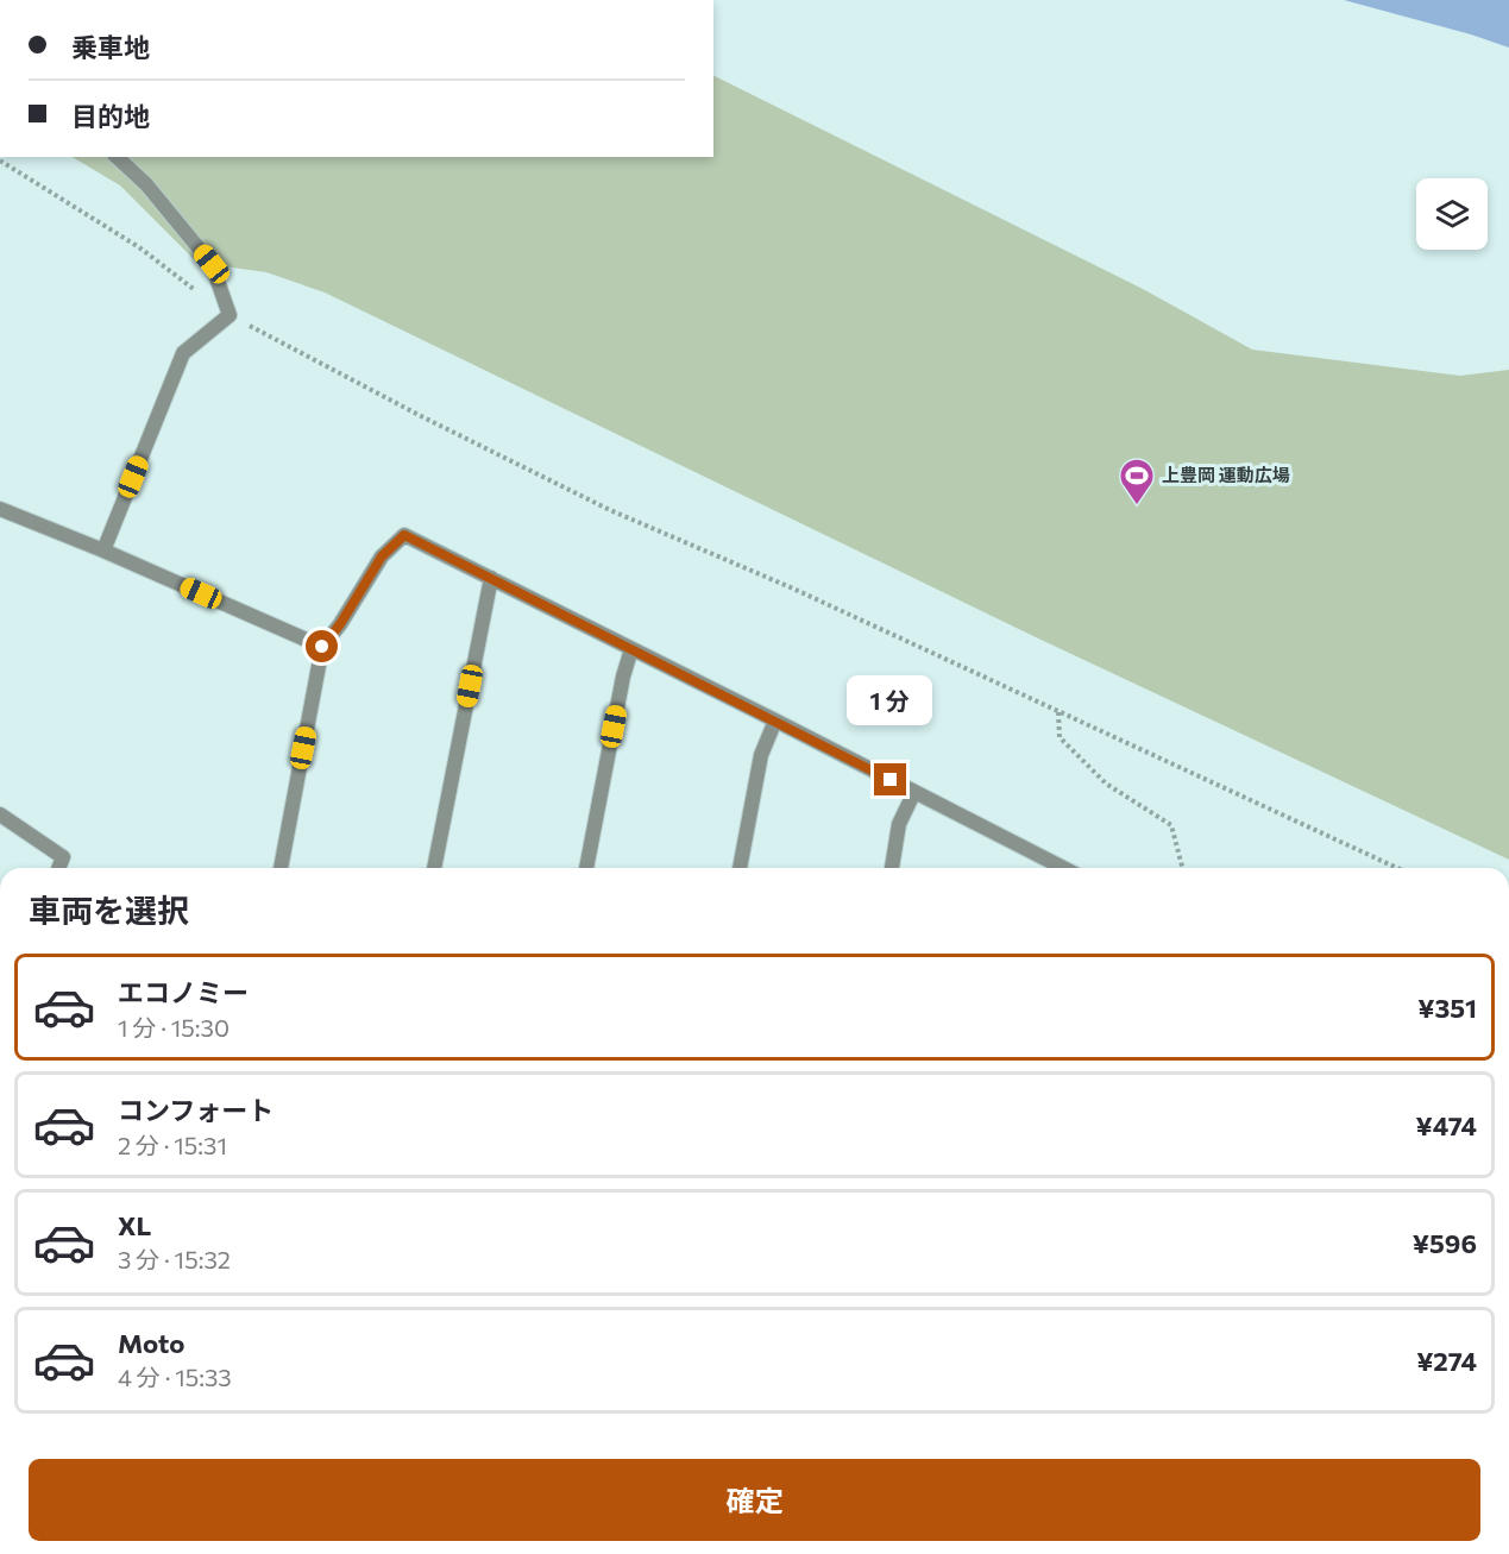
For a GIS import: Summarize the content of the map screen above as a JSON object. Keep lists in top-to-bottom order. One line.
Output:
{"places":{"sports":["上豊岡 運動広場"]},"page":{"banner":["乗車地","目的地"],"bubble":"1 分","heading":"車両を選択","list":[{"name":"エコノミー","note":"1 分 · 15:30","value":"¥351"},{"name":"コンフォート","note":"2 分 · 15:31","value":"¥474"},{"name":"XL","note":"3 分 · 15:32","value":"¥596"},{"name":"Moto","note":"4 分 · 15:33","value":"¥274"}],"buttons":"確定"}}
